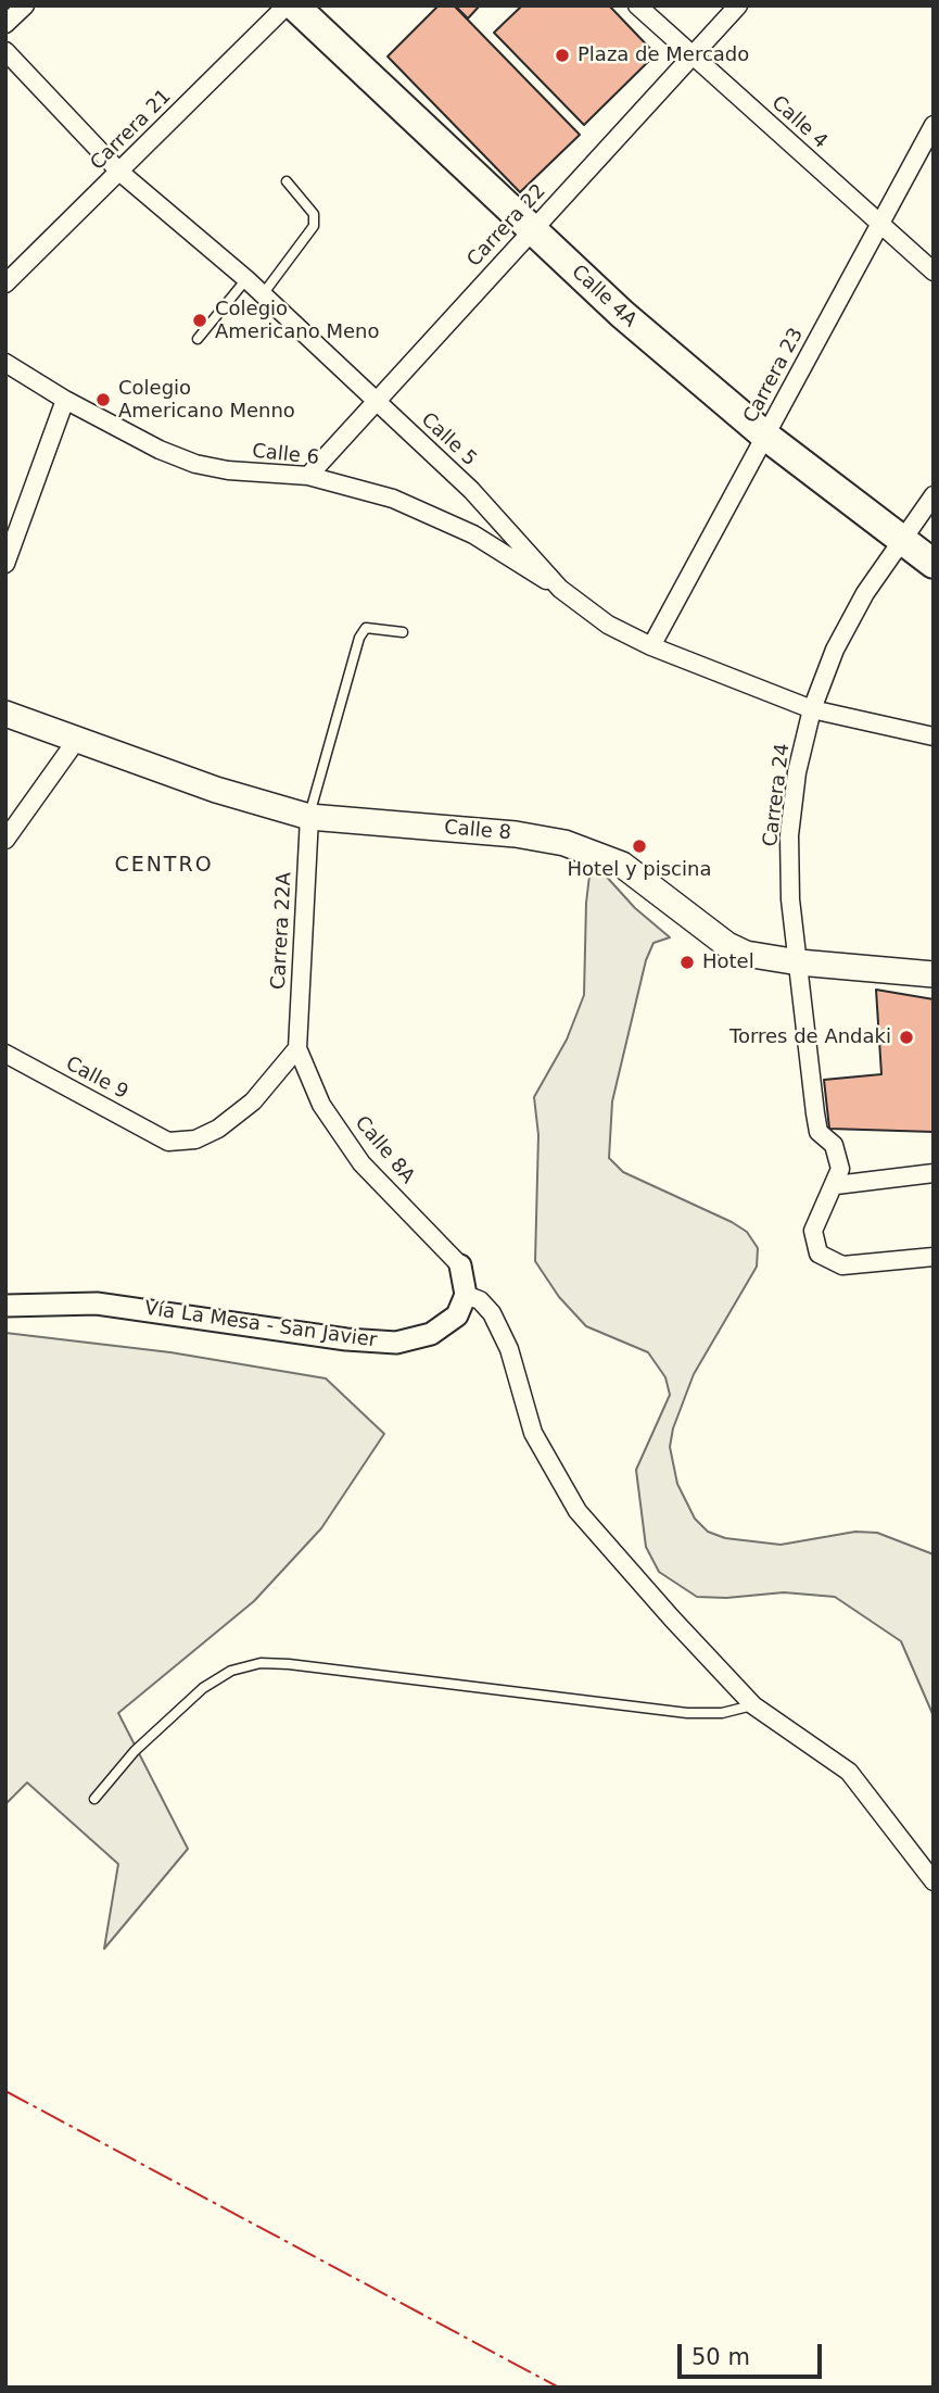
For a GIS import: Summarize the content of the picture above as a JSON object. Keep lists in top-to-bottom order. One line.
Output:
{"streets":{"main road":["Calle 4A","Calle 8"],"street":["Calle 4","Carrera 21","Carrera 22","Carrera 23","Calle 5","Calle 6","Carrera 24","Carrera 22A","Calle 9","Calle 8A","Vía La Mesa - San Javier"]},"crossings":[["Calle 4","Carrera 22"],["Calle 4","Carrera 23"],["Carrera 21","Calle 5"],["Carrera 22","Calle 4A"],["Carrera 22","Calle 5"],["Carrera 22","Calle 6"],["Calle 4A","Carrera 23"],["Calle 4A","Carrera 24"],["Carrera 23","Calle 5"],["Calle 5","Calle 6"],["Calle 5","Carrera 24"],["Carrera 24","Calle 8"],["Calle 8","Carrera 22A"],["Carrera 22A","Calle 9"],["Carrera 22A","Calle 8A"],["Calle 9","Calle 8A"]],"districts":["CENTRO"],"places":["Plaza de Mercado","Colegio Americano Meno","Colegio Americano Menno","Hotel y piscina","Hotel","Torres de Andaki"],"scale_bar":"50 m"}
